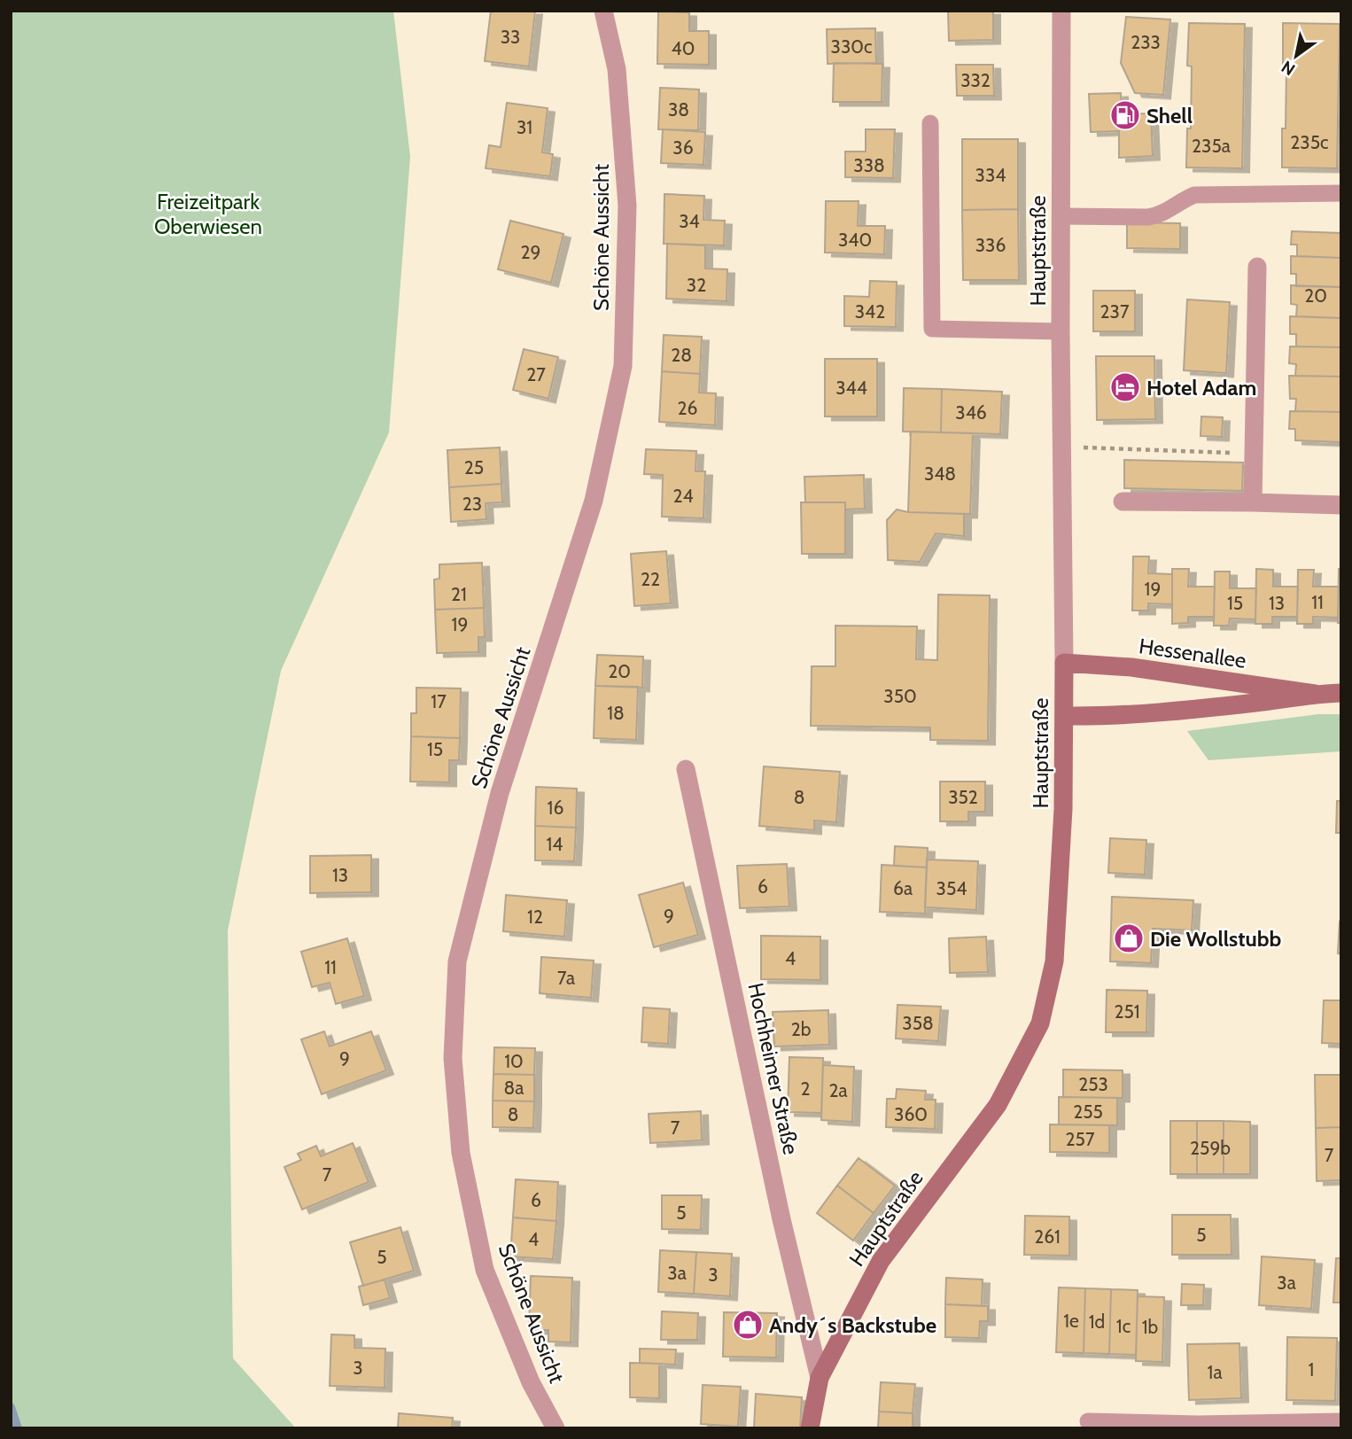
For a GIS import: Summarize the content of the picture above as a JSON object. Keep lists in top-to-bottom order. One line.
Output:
{"streets":{"main road":["Hauptstraße","Hessenallee"],"street":["Schöne Aussicht","Hochheimer Straße"]},"crossings":[["Hauptstraße","Hessenallee"],["Hauptstraße","Hochheimer Straße"]],"parks":["Freizeitpark Oberwiesen"],"places":{"fuel station":["Shell"],"hotel":["Hotel Adam"],"shop":["Die Wollstubb","Andy´s Backstube"]},"house_numbers":["33","233","330c","40","332","38","31","235c","235a","36","338","334","34","340","336","29","32","20","342","237","28","27","344","26","346","25","348","24","23","22","19","21","11","15","13","19","20","350","17","18","15","8","352","16","14","13","6","6a","354","9","12","4","11","7a","251","358","2b","9","10","253","8a","2","2a","255","8","360","7","257","259b","7","7","6","5","5","261","4","5","3a","3","3a","1e","1d","1c","1b","3","1","1a"],"north":"bottom left"}
